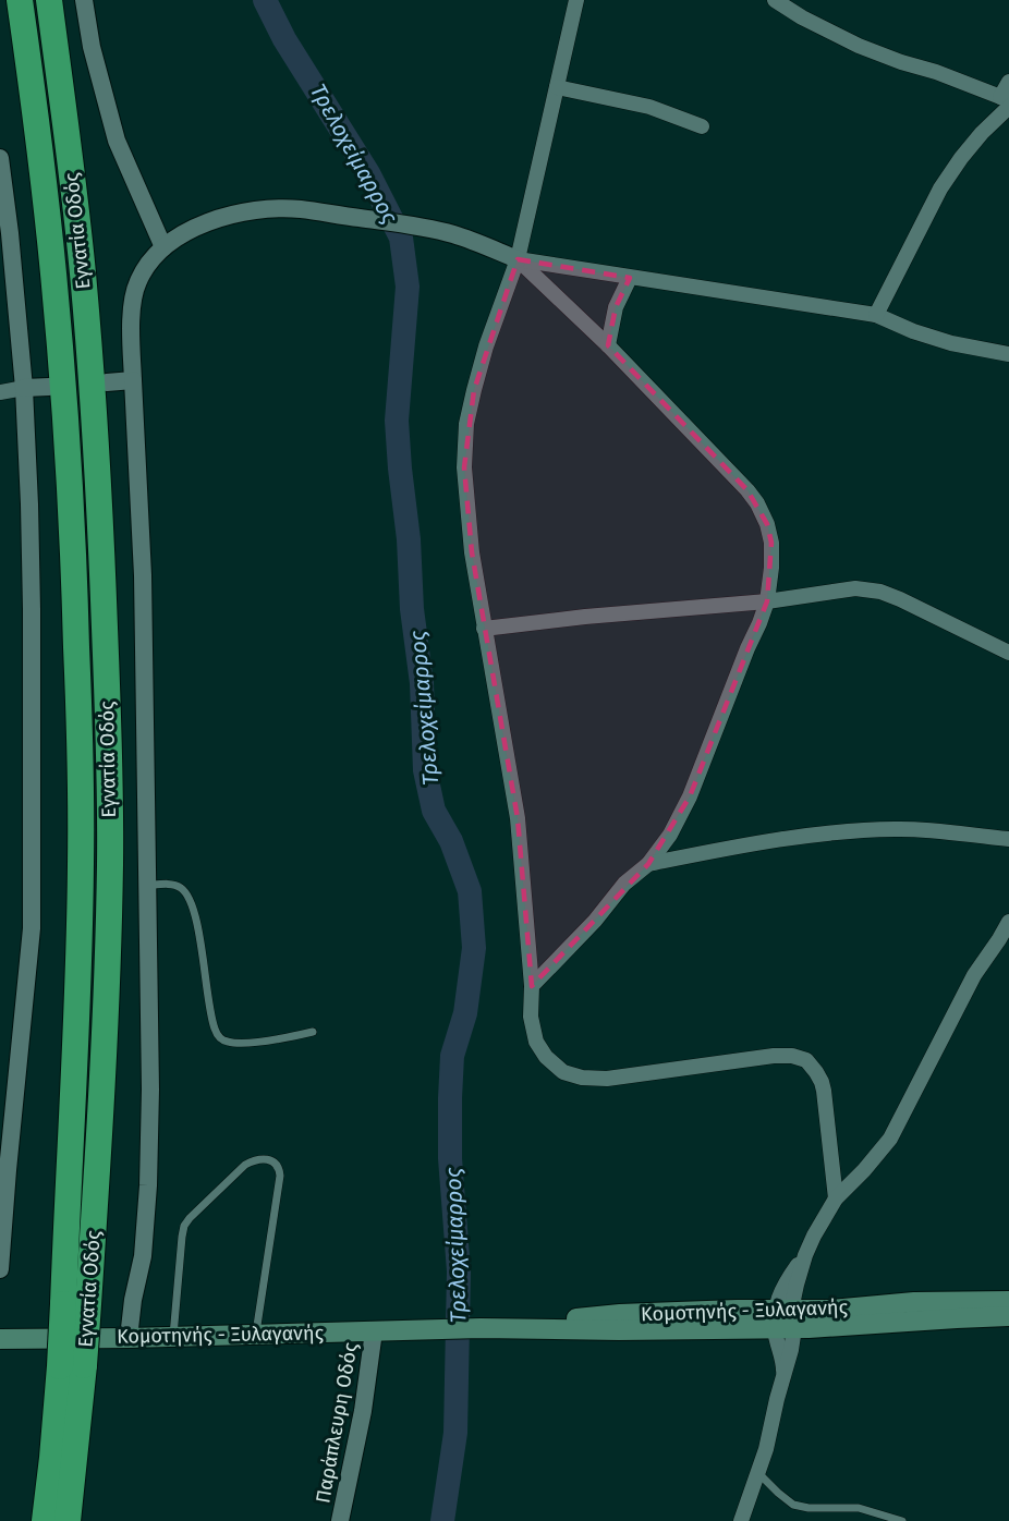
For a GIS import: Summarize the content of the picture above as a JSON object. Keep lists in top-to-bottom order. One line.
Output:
{"streets":{"highway":["Εγνατία Οδός"],"main road":["Κομοτηνής - Ξυλαγανής"],"street":["Παράπλευρη Οδός"]},"crossings":[["Κομοτηνής - Ξυλαγανής","Παράπλευρη Οδός"]],"water":["Τρελοχείμαρρος"]}
